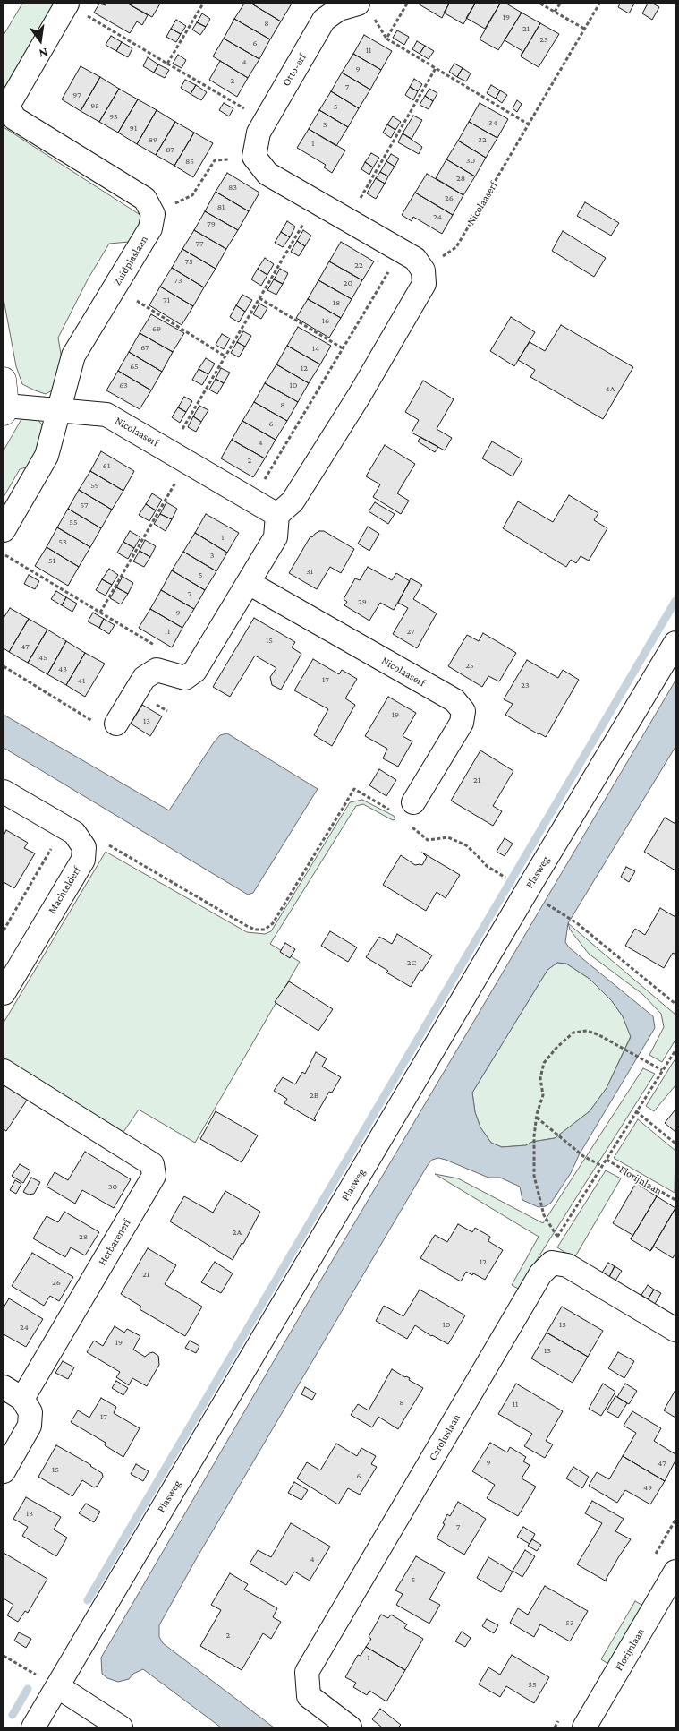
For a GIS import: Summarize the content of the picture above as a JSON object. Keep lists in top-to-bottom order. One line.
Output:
{"streets":{"street":["Otto-erf","Nicolaaserf","Zuidplaslaan","Plasweg","Machtelderf","Florijnlaan","Herbarenerf","Caroluslaan"]},"crossings":[["Nicolaaserf","Zuidplaslaan"]],"house_numbers":["19","8","21","23","6","11","4","9","2","7","97","95","5","93","34","3","91","89","32","1","87","30","85","28","83","26","81","24","79","77","75","22","73","20","71","18","16","69","67","14","65","12","63","10","4A","8","6","4","2","61","59","57","55","1","53","3","51","31","5","7","29","9","11","27","15","47","45","25","43","17","41","23","19","13","21","2C","2B","30","2A","28","12","21","26","10","15","24","19","13","8","11","17","9","47","15","6","49","13","7","4","5","53","2","1","55"],"north":"bottom"}
